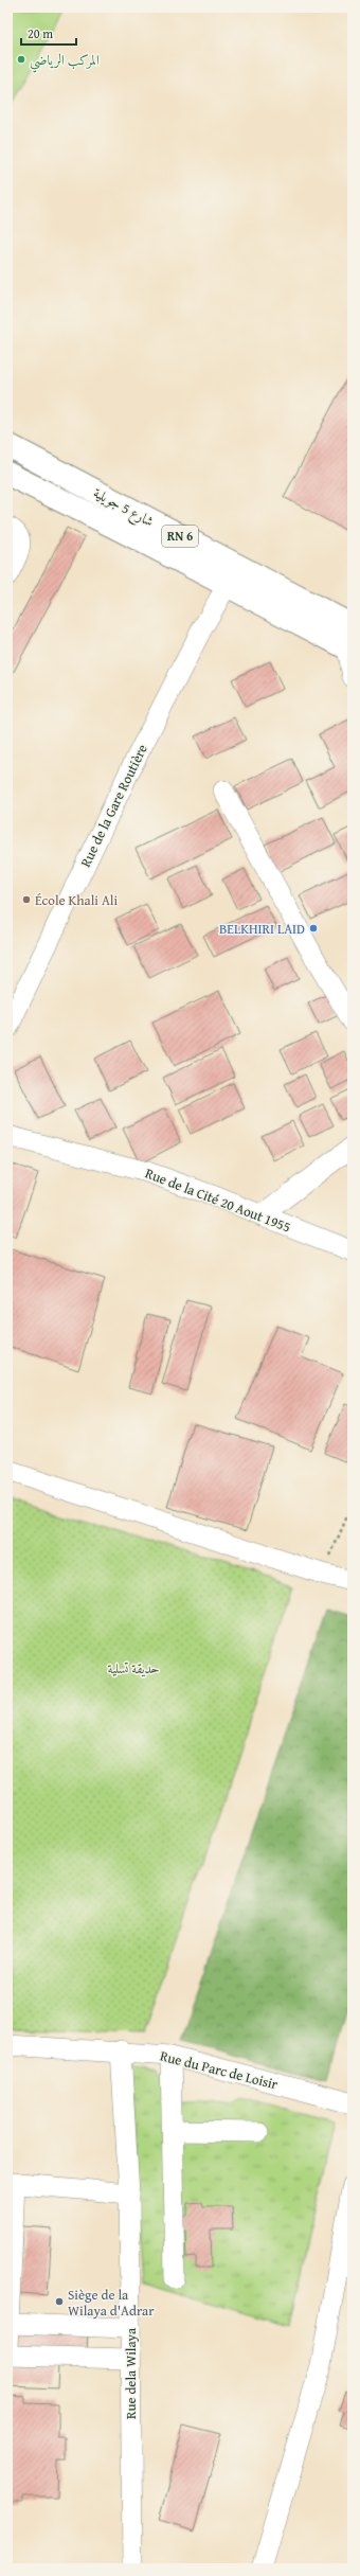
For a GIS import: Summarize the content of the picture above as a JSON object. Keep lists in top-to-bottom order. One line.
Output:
{"streets":{"main road":["شارع 5 جويلية","RN 6"],"street":["Rue de la Gare Routière","Rue de la Cité 20 Aout 1955","Rue du Parc de Loisir","Rue dela Wilaya"]},"crossings":[["شارع 5 جويلية","Rue de la Gare Routière"],["Rue du Parc de Loisir","Rue dela Wilaya"]],"parks":["حديقة تسلية"],"places":["المركب الرياضي","École Khali Ali","BELKHIRI LAID","Siège de la Wilaya d'Adrar"],"scale_bar":"20 m"}
